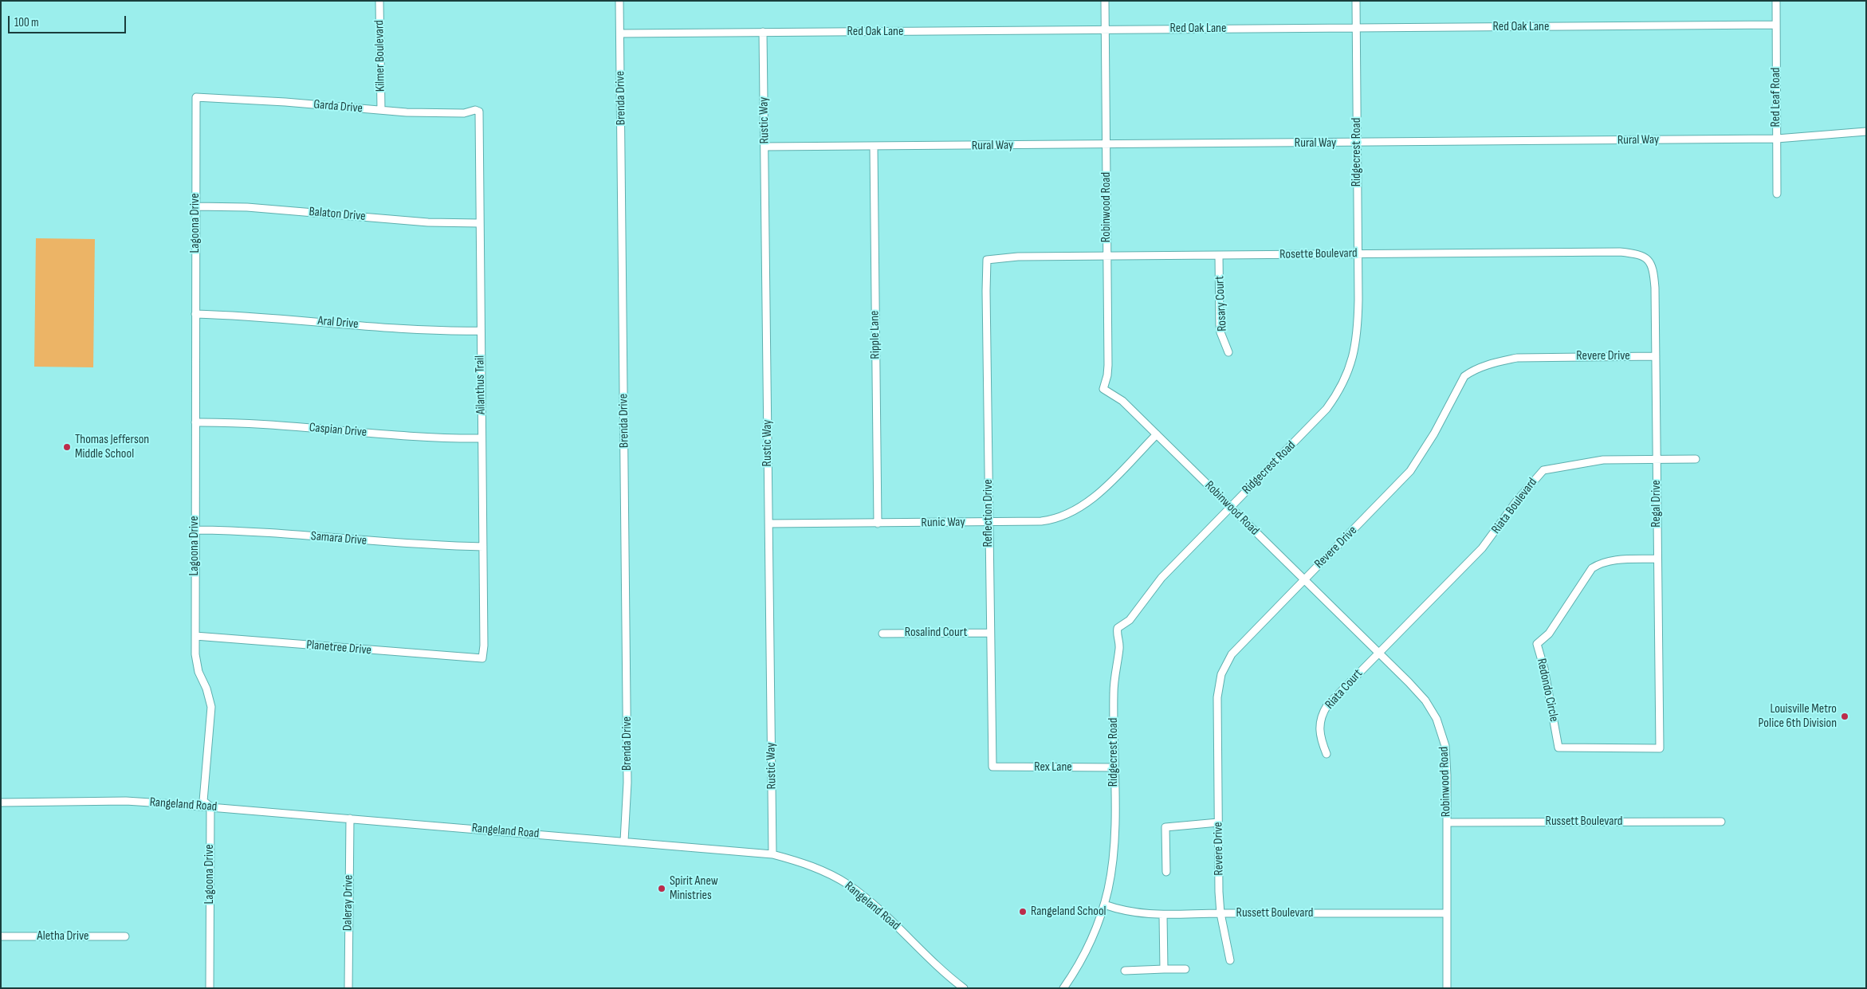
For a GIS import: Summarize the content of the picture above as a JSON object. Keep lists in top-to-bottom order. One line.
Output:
{"streets":{"street":["Red Oak Lane","Kilmer Boulevard","Red Leaf Road","Brenda Drive","Garda Drive","Rustic Way","Rural Way","Ridgecrest Road","Robinwood Road","Balaton Drive","Lagoona Drive","Rosette Boulevard","Rosary Court","Aral Drive","Ripple Lane","Revere Drive","Ailanthus Trail","Caspian Drive","Regal Drive","Riata Boulevard","Reflection Drive","Runic Way","Samara Drive","Rosalind Court","Planetree Drive","Riata Court","Redondo Circle","Rex Lane","Rangeland Road","Russett Boulevard","Daleray Drive","Aletha Drive"]},"crossings":[["Red Oak Lane","Red Leaf Road"],["Red Oak Lane","Brenda Drive"],["Red Oak Lane","Rustic Way"],["Red Oak Lane","Ridgecrest Road"],["Red Oak Lane","Robinwood Road"],["Kilmer Boulevard","Garda Drive"],["Red Leaf Road","Rural Way"],["Brenda Drive","Rangeland Road"],["Garda Drive","Lagoona Drive"],["Garda Drive","Ailanthus Trail"],["Rustic Way","Rural Way"],["Rustic Way","Runic Way"],["Rustic Way","Rangeland Road"],["Rural Way","Ridgecrest Road"],["Rural Way","Robinwood Road"],["Rural Way","Ripple Lane"],["Ridgecrest Road","Robinwood Road"],["Ridgecrest Road","Rosette Boulevard"],["Ridgecrest Road","Rex Lane"],["Ridgecrest Road","Russett Boulevard"],["Robinwood Road","Rosette Boulevard"],["Robinwood Road","Revere Drive"],["Robinwood Road","Riata Boulevard"],["Robinwood Road","Runic Way"],["Robinwood Road","Riata Court"],["Robinwood Road","Russett Boulevard"],["Balaton Drive","Lagoona Drive"],["Balaton Drive","Ailanthus Trail"],["Lagoona Drive","Aral Drive"],["Lagoona Drive","Caspian Drive"],["Lagoona Drive","Samara Drive"],["Lagoona Drive","Planetree Drive"],["Lagoona Drive","Rangeland Road"],["Rosette Boulevard","Rosary Court"],["Rosette Boulevard","Regal Drive"],["Rosette Boulevard","Reflection Drive"],["Aral Drive","Ailanthus Trail"],["Ripple Lane","Runic Way"],["Revere Drive","Regal Drive"],["Revere Drive","Russett Boulevard"],["Ailanthus Trail","Caspian Drive"],["Ailanthus Trail","Samara Drive"],["Ailanthus Trail","Planetree Drive"],["Regal Drive","Riata Boulevard"],["Regal Drive","Redondo Circle"],["Riata Boulevard","Riata Court"],["Reflection Drive","Runic Way"],["Reflection Drive","Rosalind Court"],["Reflection Drive","Rex Lane"],["Rangeland Road","Daleray Drive"]],"places":["Thomas Jefferson Middle School","Louisville Metro Police 6th Division","Spirit Anew Ministries","Rangeland School"],"scale_bar":"100 m"}
